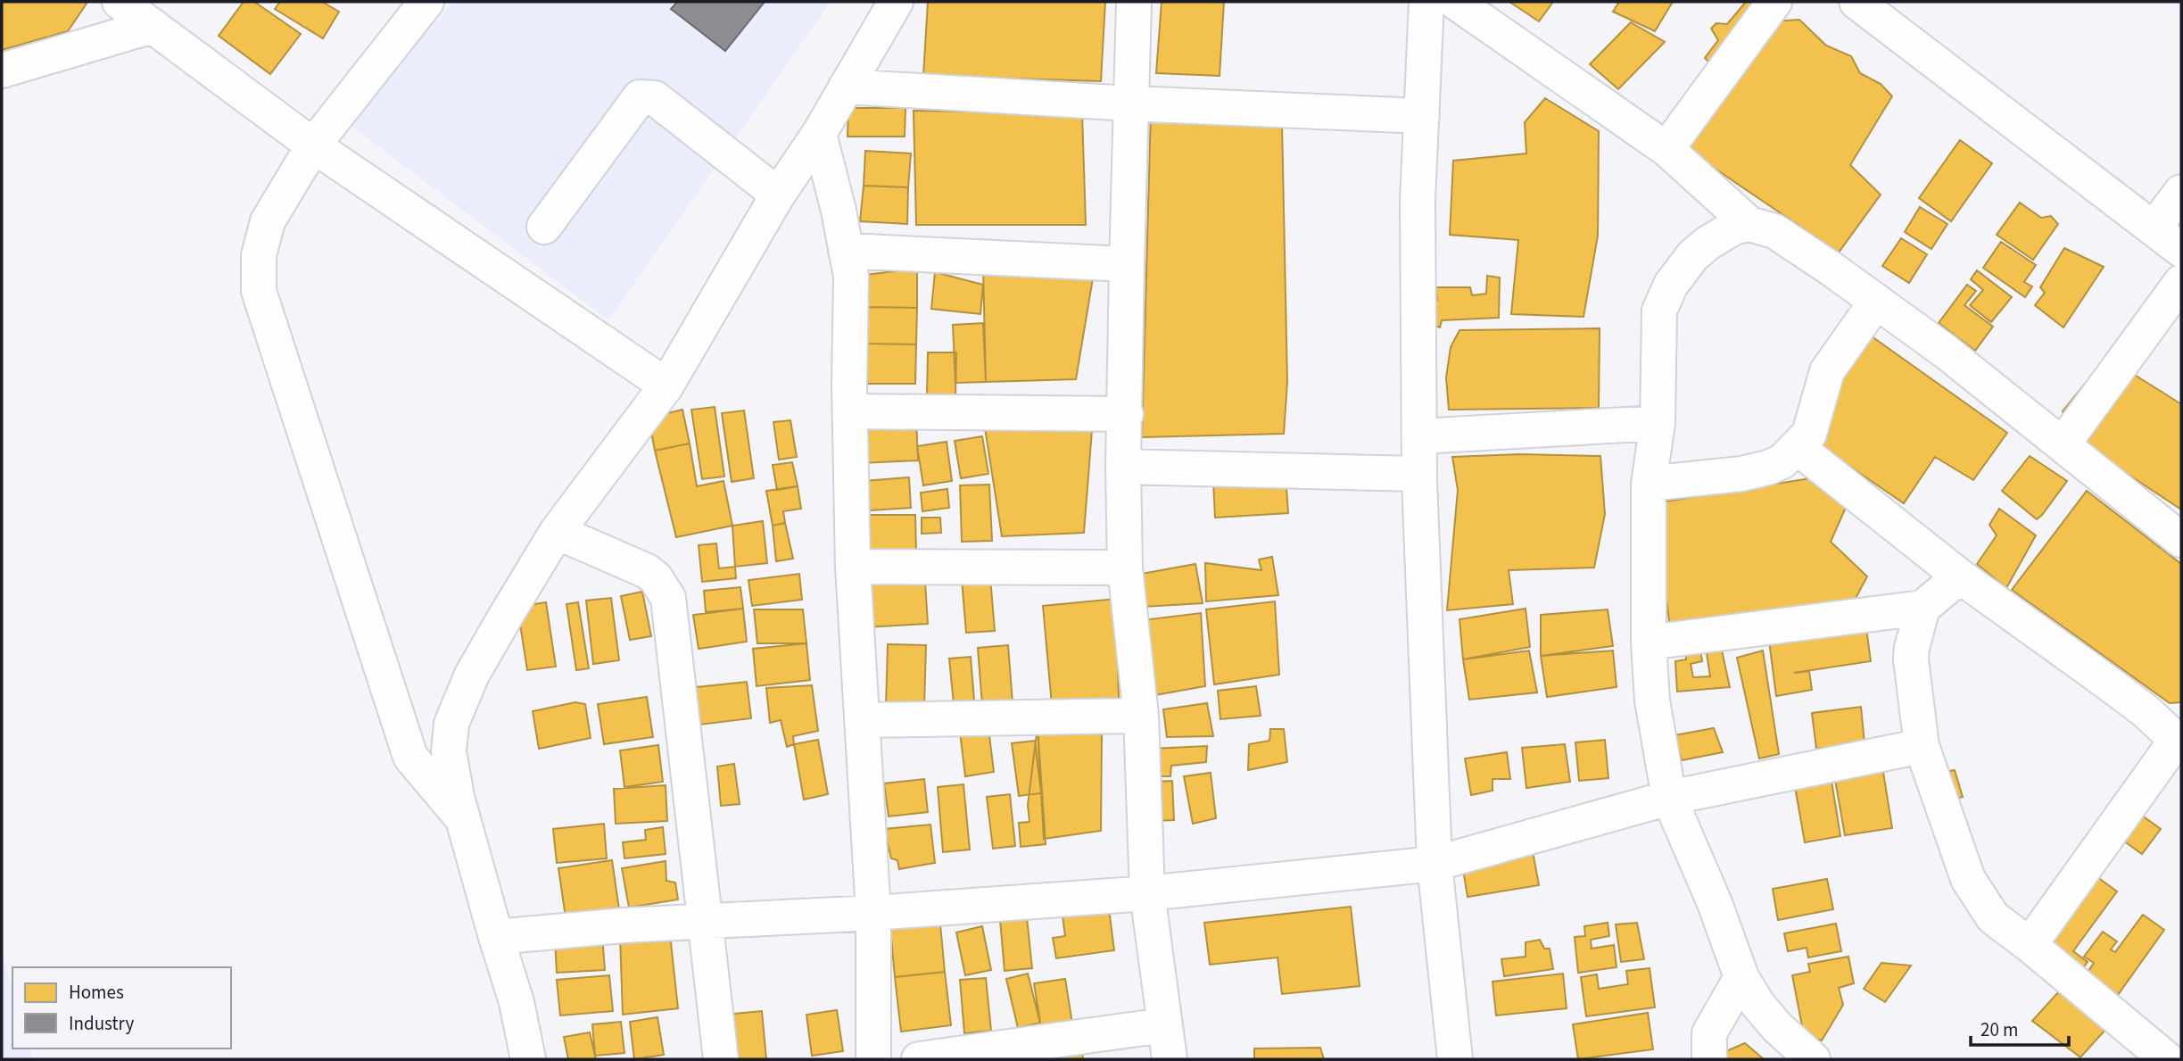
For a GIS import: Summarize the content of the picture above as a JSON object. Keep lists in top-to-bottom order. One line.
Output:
{"legend":["Homes","Industry"],"scale_bar":"20 m"}
